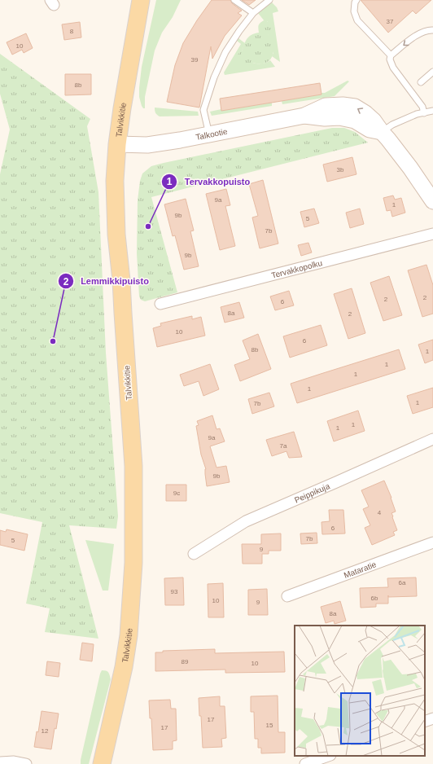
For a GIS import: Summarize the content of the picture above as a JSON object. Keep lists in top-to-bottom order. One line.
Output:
{"streets":{"main road":["Talvikkitie"],"street":["Talkootie","Tervakkopolku","Peippikuja","Mataratie"]},"crossings":[["Talvikkitie","Talkootie"]],"places":["Tervakkopuisto","Lemmikkipuisto"],"house_numbers":["37","8","10","39","8b","3b","9a","1","9b","5","7b","9b","2","2","6","8a","2","10","6","8b","1","1","1","1","1","7b","1","1","9a","7a","9b","9c","4","6","7b","5","9","6a","93","6b","10","9","8a","89","10","17","15","17","12"]}
